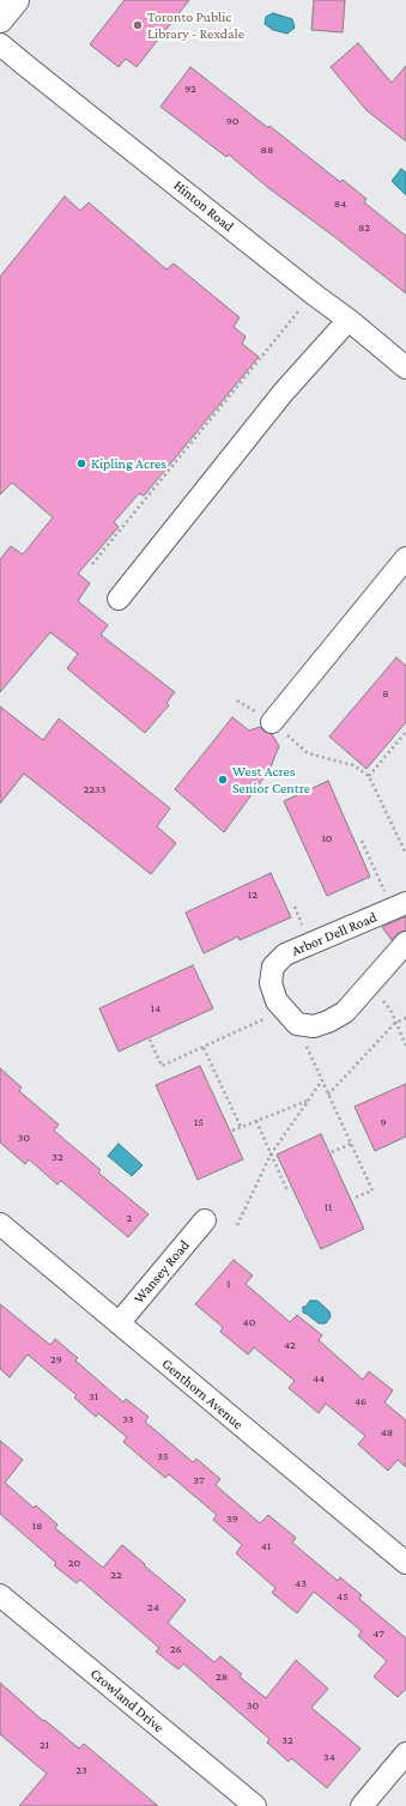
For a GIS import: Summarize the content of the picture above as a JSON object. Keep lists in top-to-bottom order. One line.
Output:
{"streets":{"street":["Hinton Road","Arbor Dell Road","Wansey Road","Genthorn Avenue","Crowland Drive"]},"crossings":[["Wansey Road","Genthorn Avenue"]],"places":["Toronto Public Library - Rexdale","Kipling Acres","West Acres Senior Centre"],"house_numbers":["92","90","88","84","82","8","2233","10","12","14","15","9","30","32","11","2","1","40","42","29","44","31","46","33","48","35","37","39","18","41","20","22","43","45","24","47","26","28","30","32","21","34","23"]}
